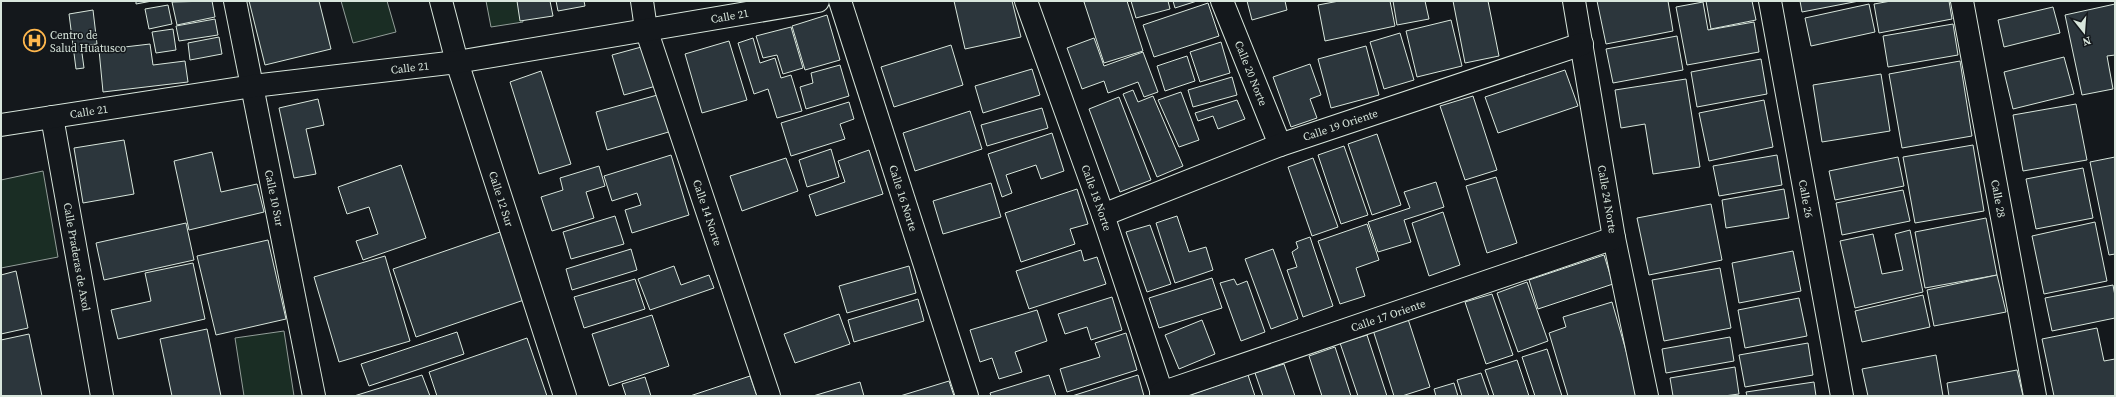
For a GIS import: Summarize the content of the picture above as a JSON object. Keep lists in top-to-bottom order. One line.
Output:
{"streets":{"street":["Calle 21","Calle 20 Norte","Calle 19 Oriente","Calle 10 Sur","Calle 16 Norte","Calle 18 Norte","Calle 26","Calle 28","Calle 12 Sur","Calle 24 Norte","Calle 14 Norte","Calle Praderas de Axol","Calle 17 Oriente"]},"crossings":[["Calle 21","Calle 10 Sur"],["Calle 21","Calle 12 Sur"],["Calle 21","Calle 14 Norte"],["Calle 21","Calle Praderas de Axol"],["Calle 20 Norte","Calle 19 Oriente"],["Calle 19 Oriente","Calle 18 Norte"],["Calle 19 Oriente","Calle 24 Norte"],["Calle 18 Norte","Calle 17 Oriente"],["Calle 24 Norte","Calle 17 Oriente"]],"places":{"hospital":["Centro de Salud Huatusco"]},"north":"bottom"}
